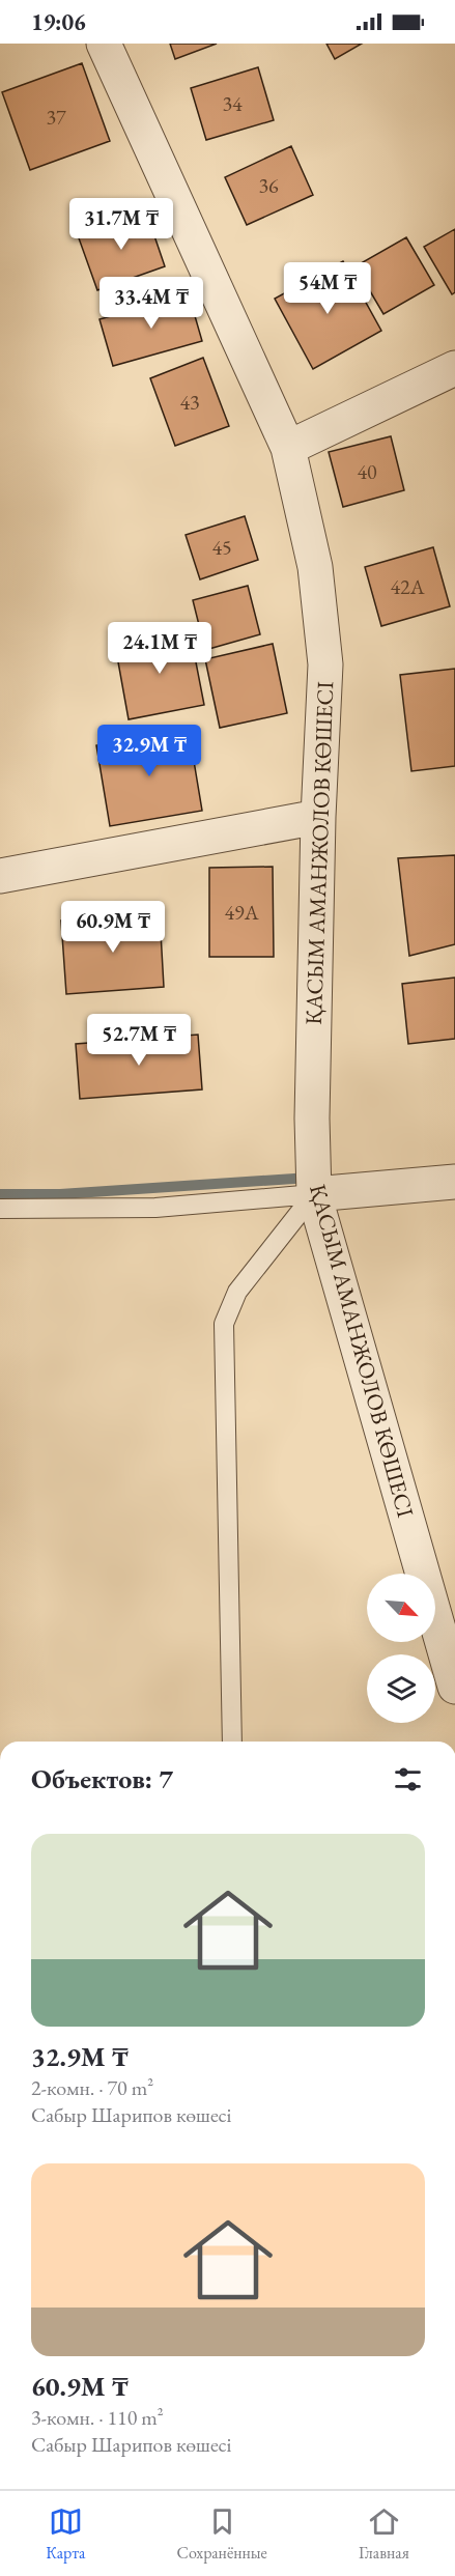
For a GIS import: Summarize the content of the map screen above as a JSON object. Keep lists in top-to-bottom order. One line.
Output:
{"streets":{"street":["ҚАСЫМ АМАНЖОЛОВ КӨШЕСІ"]},"house_numbers":["34","37","36","43","40","45","42А","49А"],"north":"bottom right","page":{"status":"19:06","price":["31.7M ₸","54M ₸","33.4M ₸","24.1M ₸","32.9M ₸","60.9M ₸","52.7M ₸"],"heading":"Объектов: 7","list":[{"name":"32.9M ₸","note":"2-комн. · 70 m² · Сабыр Шарипов көшесі"},{"name":"60.9M ₸","note":"3-комн. · 110 m² · Сабыр Шарипов көшесі"}],"tabs":["Карта","Сохранённые","Главная"]}}
